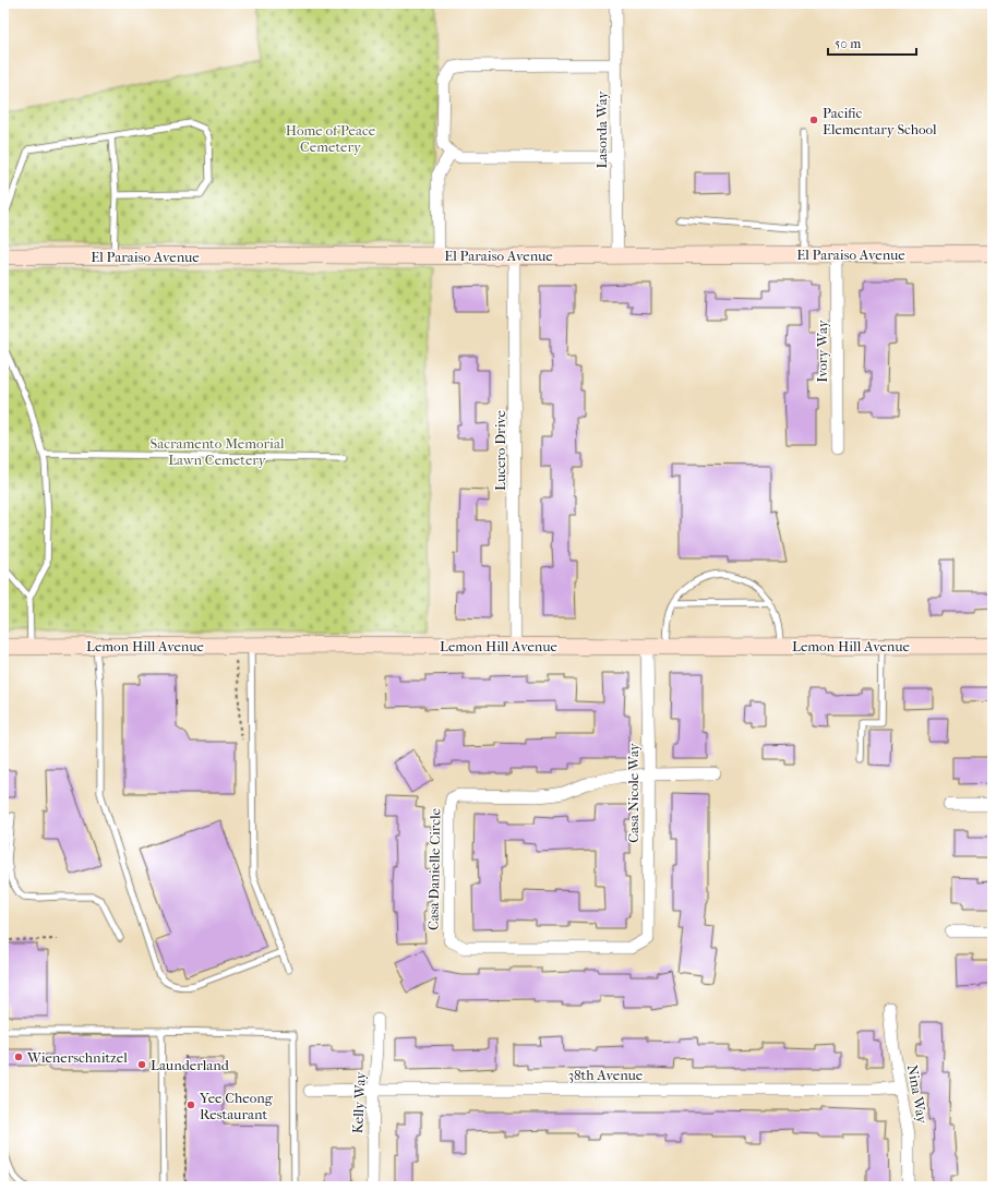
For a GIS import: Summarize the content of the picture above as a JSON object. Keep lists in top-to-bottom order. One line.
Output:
{"streets":{"street":["Lasorda Way","El Paraiso Avenue","Ivory Way","Lucero Drive","Lemon Hill Avenue","Casa Nicole Way","Casa Danielle Circle","38th Avenue","Nina Way","Kelly Way"]},"crossings":[["Lasorda Way","El Paraiso Avenue"],["El Paraiso Avenue","Ivory Way"],["El Paraiso Avenue","Lucero Drive"],["Lucero Drive","Lemon Hill Avenue"],["Lemon Hill Avenue","Casa Nicole Way"],["Casa Nicole Way","Casa Danielle Circle"],["38th Avenue","Nina Way"],["38th Avenue","Kelly Way"]],"parks":["Home of Peace Cemetery","Sacramento Memorial Lawn Cemetery"],"places":["Pacific Elementary School","Wienerschnitzel","Launderland","Yee Cheong Restaurant"],"scale_bar":"50 m"}
